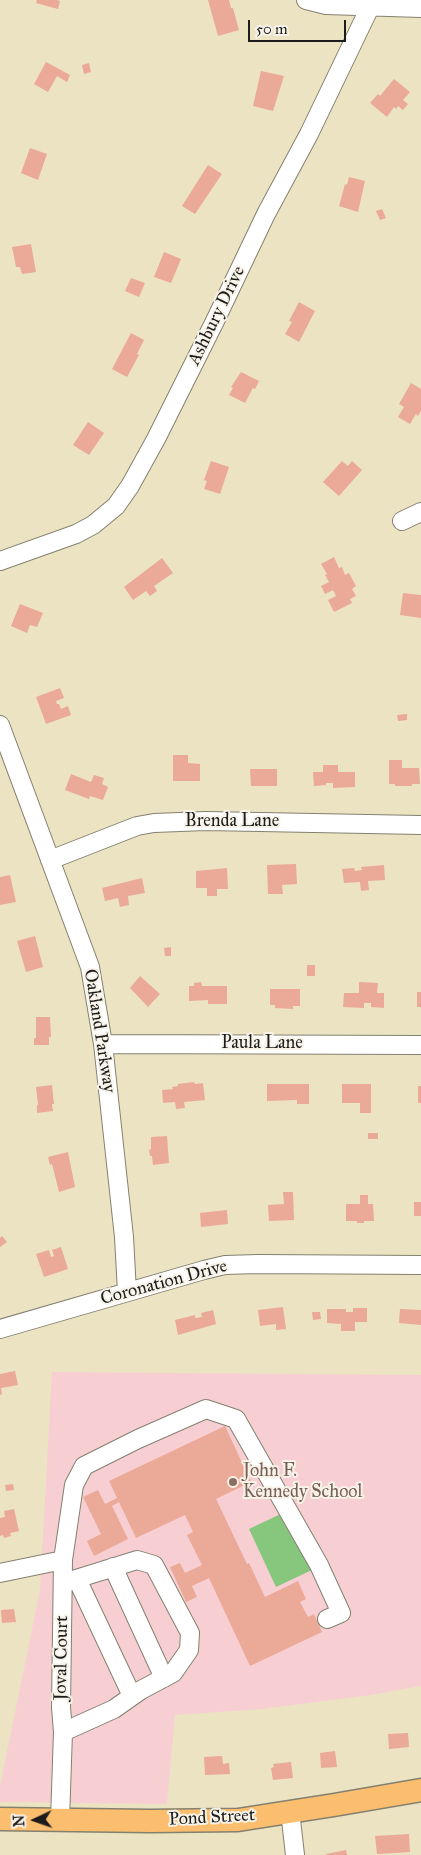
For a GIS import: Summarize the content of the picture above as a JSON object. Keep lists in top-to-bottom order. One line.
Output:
{"streets":{"main road":["Pond Street"],"street":["Ashbury Drive","Brenda Lane","Oakland Parkway","Paula Lane","Coronation Drive","Joval Court"]},"crossings":[["Brenda Lane","Oakland Parkway"],["Oakland Parkway","Paula Lane"],["Oakland Parkway","Coronation Drive"],["Joval Court","Pond Street"]],"places":["John F. Kennedy School"],"scale_bar":"50 m","north":"left"}
